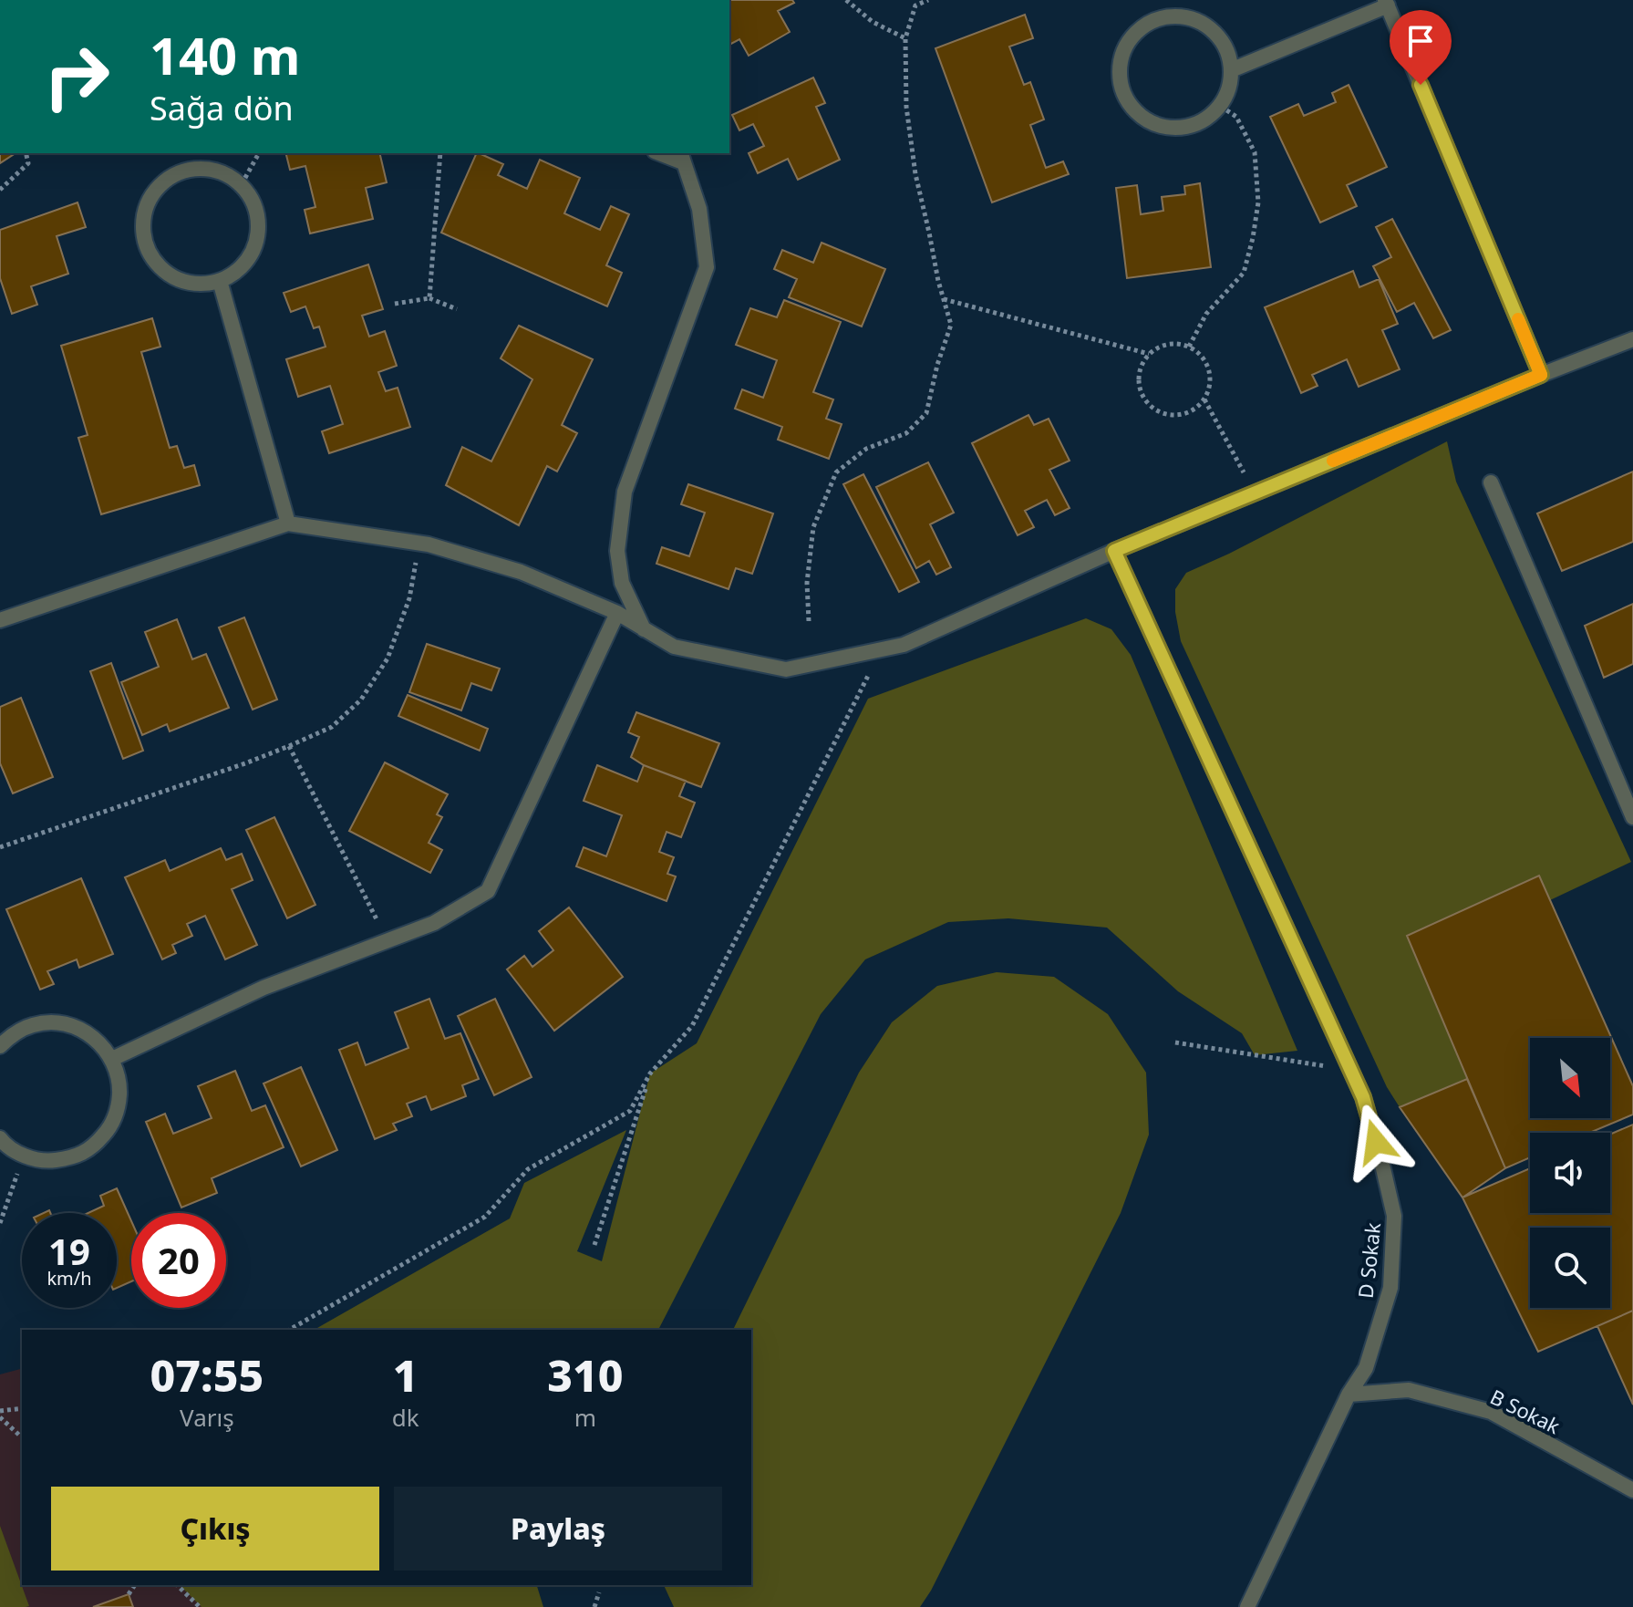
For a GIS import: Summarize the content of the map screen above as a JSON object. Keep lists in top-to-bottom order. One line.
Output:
{"streets":{"lane":["D Sokak","B Sokak"]},"crossings":[["D Sokak","B Sokak"]],"north":"bottom right","page":{"turn":["140 m","Sağa dön"],"speed":"19 km/h","limit":"20","eta":["07:55","Varış","1","dk","310","m"],"buttons":["Çıkış","Paylaş"]}}
